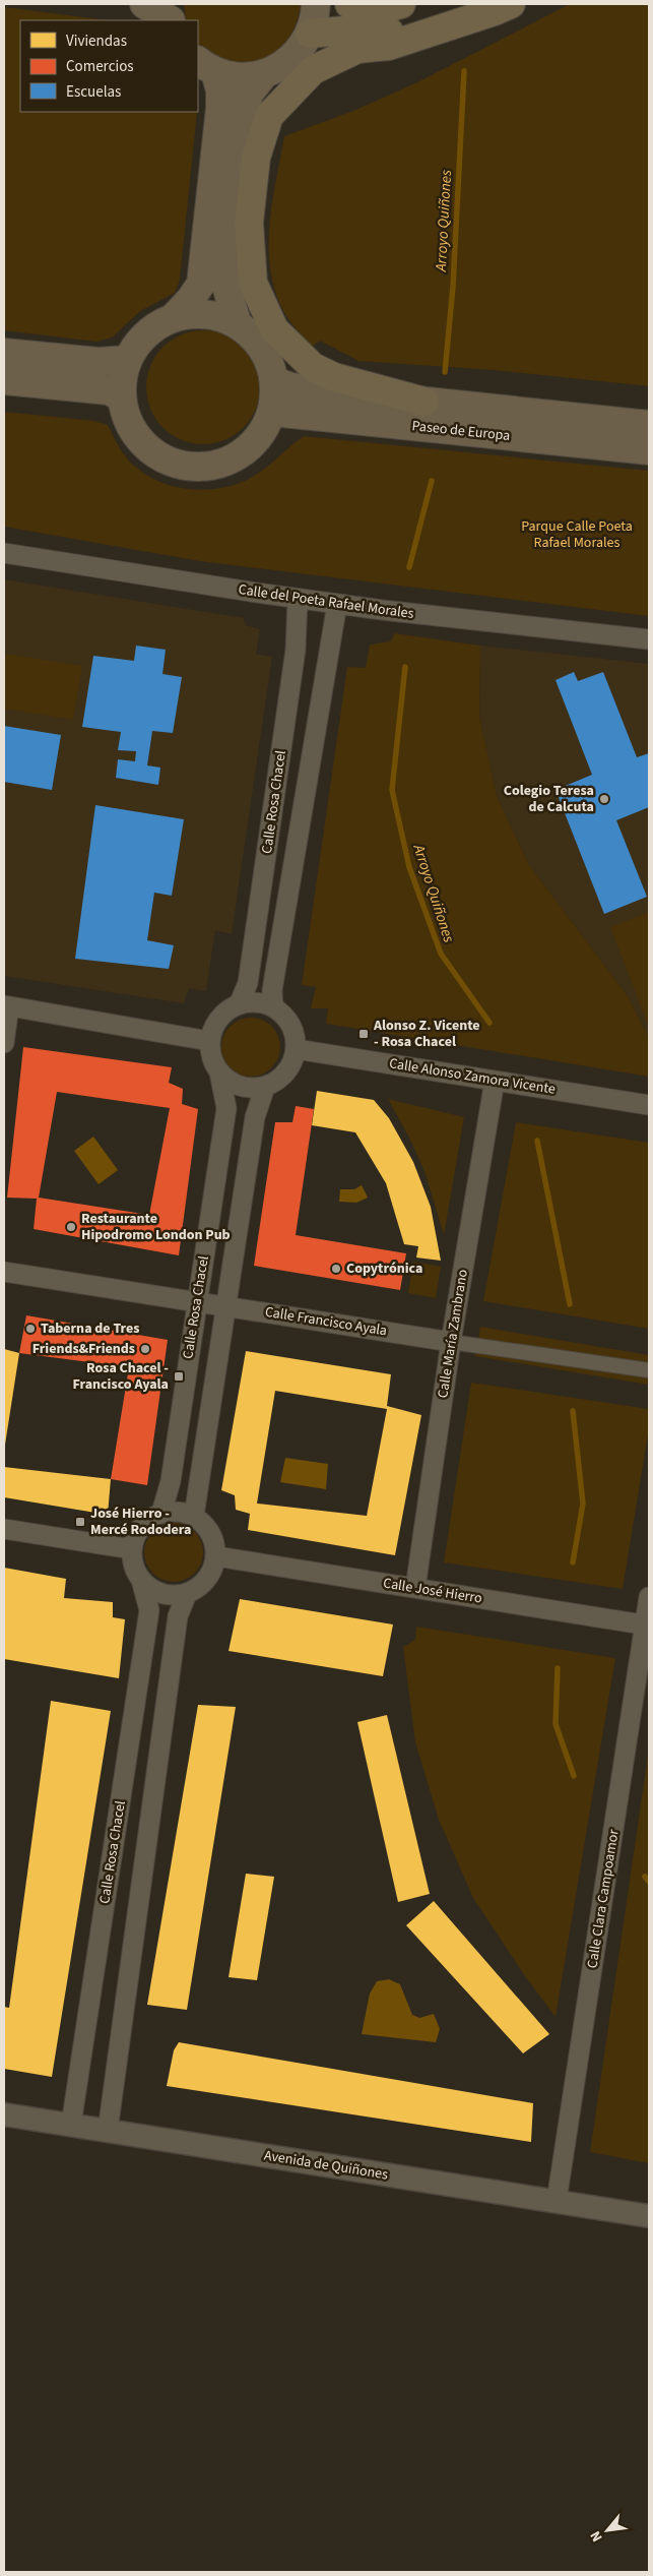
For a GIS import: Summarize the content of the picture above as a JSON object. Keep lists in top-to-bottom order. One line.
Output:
{"streets":{"main road":["Paseo de Europa"],"street":["Calle del Poeta Rafael Morales","Calle Rosa Chacel","Calle Alonso Zamora Vicente","Calle Francisco Ayala","Calle María Zambrano","Calle José Hierro","Calle Clara Campoamor","Avenida de Quiñones"]},"crossings":[["Calle del Poeta Rafael Morales","Calle Rosa Chacel"],["Calle Rosa Chacel","Calle Alonso Zamora Vicente"],["Calle Rosa Chacel","Calle Francisco Ayala"],["Calle Rosa Chacel","Calle José Hierro"],["Calle Rosa Chacel","Avenida de Quiñones"],["Calle Alonso Zamora Vicente","Calle María Zambrano"],["Calle Francisco Ayala","Calle María Zambrano"],["Calle María Zambrano","Calle José Hierro"],["Calle José Hierro","Calle Clara Campoamor"],["Calle Clara Campoamor","Avenida de Quiñones"]],"water":["Arroyo Quiñones"],"parks":["Parque Calle Poeta Rafael Morales"],"places":{"other":["Colegio Teresa de Calcuta","Restaurante Hipodromo London Pub","Copytrónica","Taberna de Tres","Friends&Friends"],"transit":["Alonso Z. Vicente - Rosa Chacel","Rosa Chacel - Francisco Ayala","José Hierro - Mercé Rododera"]},"legend":["Viviendas","Comercios","Escuelas"],"north":"bottom left"}
